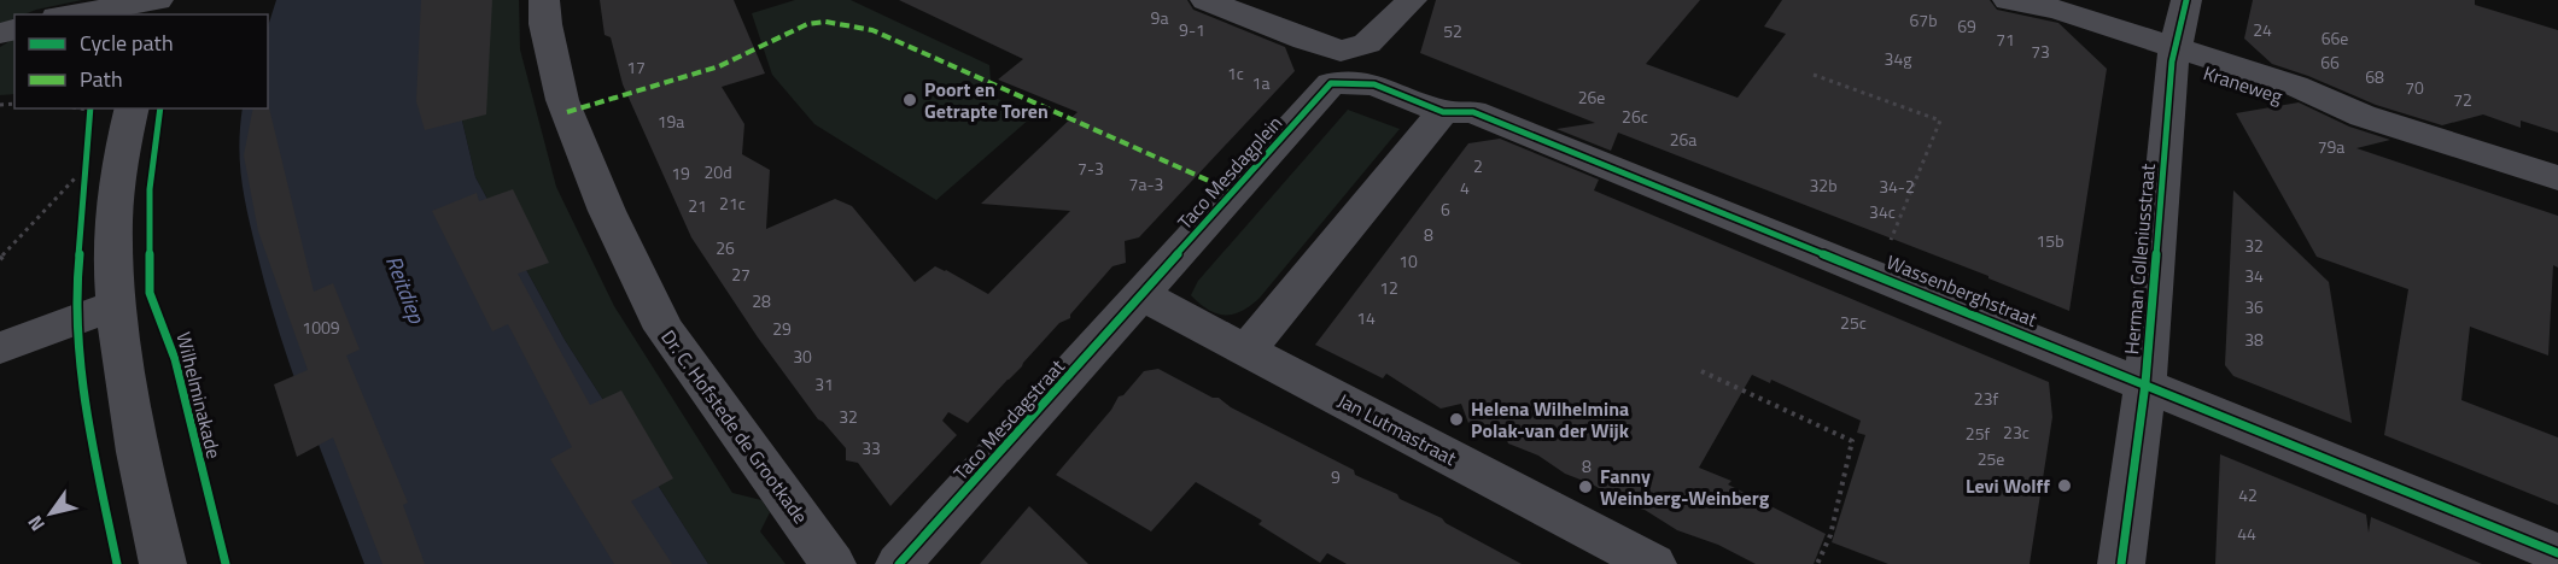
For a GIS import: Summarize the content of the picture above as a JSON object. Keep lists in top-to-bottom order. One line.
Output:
{"streets":{"street":["Kraneweg","Taco Mesdagplein","Herman Colleniusstraat","Wassenberghstraat","Taco Mesdagstraat","Dr. C. Hofstede de Grootkade","Jan Lutmastraat"],"cycle path":["Wilhelminakade"]},"crossings":[["Kraneweg","Herman Colleniusstraat"],["Taco Mesdagplein","Wassenberghstraat"],["Taco Mesdagplein","Taco Mesdagstraat"],["Taco Mesdagplein","Jan Lutmastraat"],["Herman Colleniusstraat","Wassenberghstraat"],["Taco Mesdagstraat","Jan Lutmastraat"]],"water":["Reitdiep"],"places":["Poort en Getrapte Toren","Helena Wilhelmina Polak-van der Wijk","Levi Wolff","Fanny Weinberg-Weinberg"],"house_numbers":["9a","67b","69","9-1","24","52","66e","71","73","34g","66","17","1c","68","1a","70","26e","72","26c","19a","26a","79a","2","7-3","20d","19","7a-3","32b","34-2","4","21c","21","6","34c","8","15b","32","26","10","27","34","12","28","36","14","25c","1009","29","38","30","31","23f","32","23c","25f","33","25e","8","9","42","44"],"legend":["Cycle path","Path"],"north":"bottom left"}
